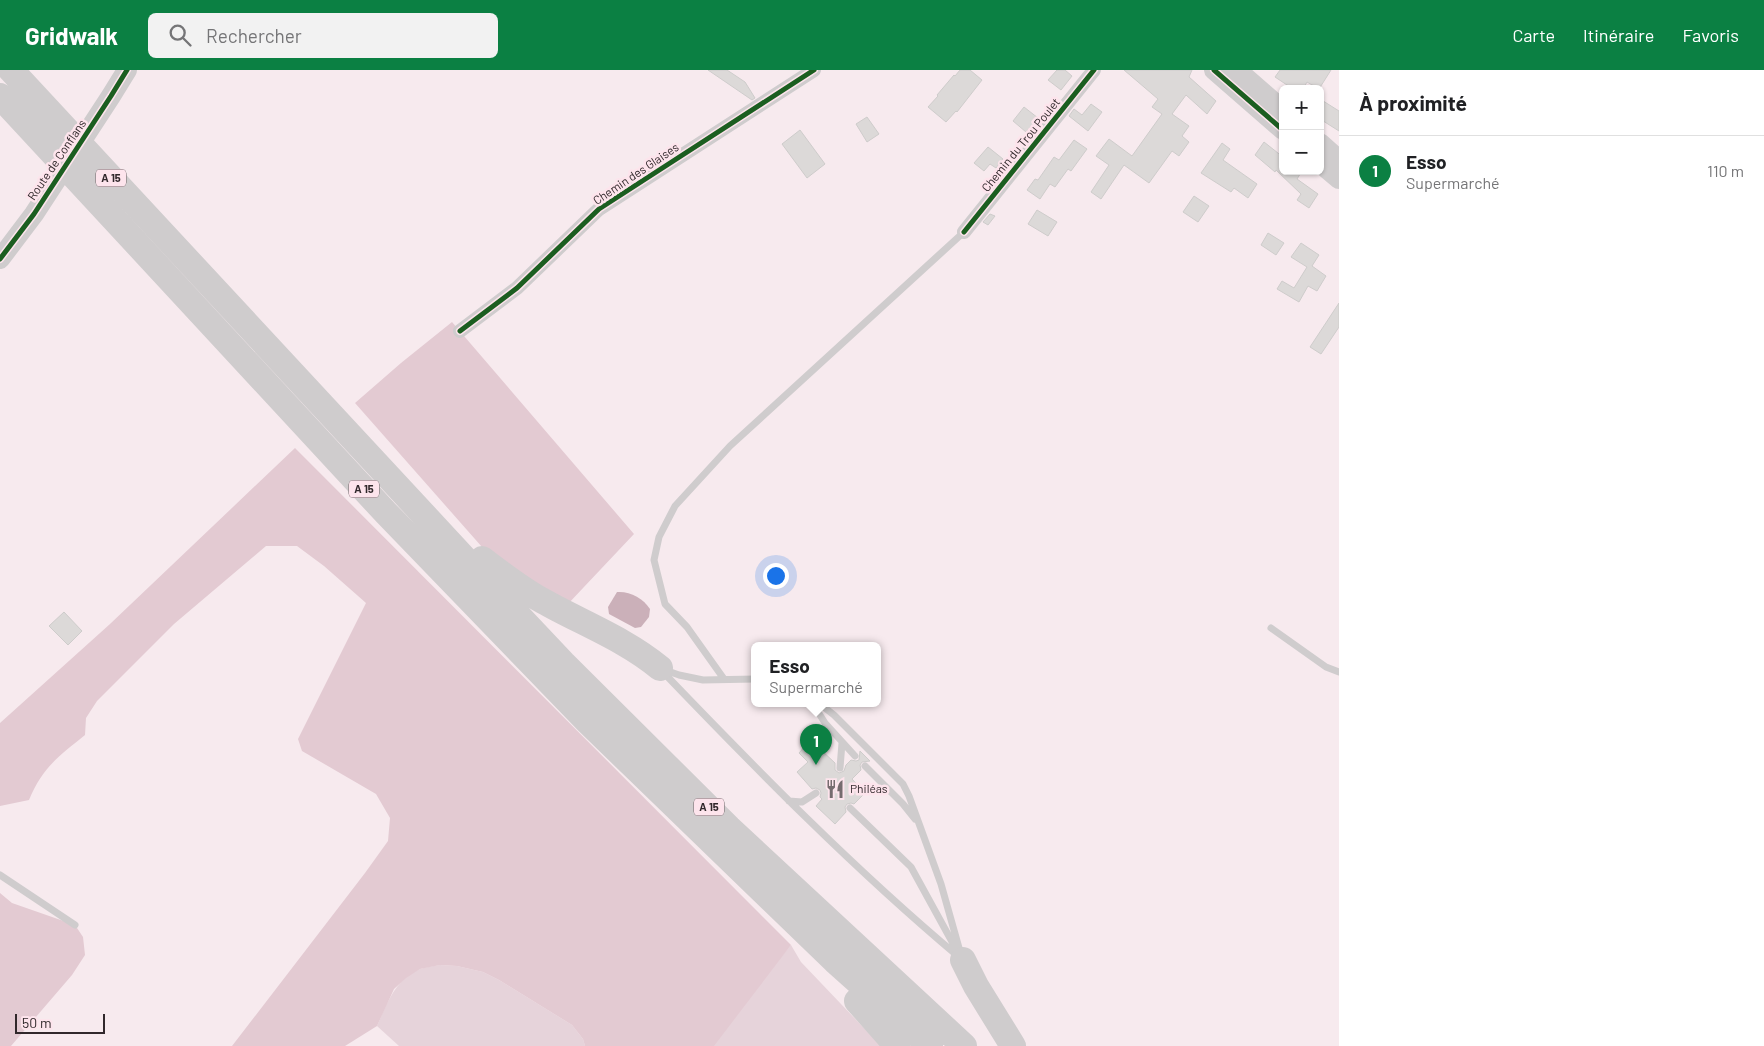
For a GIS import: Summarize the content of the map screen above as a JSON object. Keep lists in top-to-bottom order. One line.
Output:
{"streets":{"highway":["A 15"],"street":["Chemin du Trou Poulet","Route de Conflans","Chemin des Glaises"]},"places":{"restaurant":["Philéas"]},"scale_bar":"50 m","page":{"header":"Gridwalk","search":"Rechercher","nav":["Carte","Itinéraire","Favoris"],"heading":"À proximité","map_buttons":["+","−"],"list":[{"mark":"1","name":"Esso","note":"Supermarché","value":"110 m"}],"popup":["Esso","Supermarché"],"pins":"1","scale":"50 m"}}
